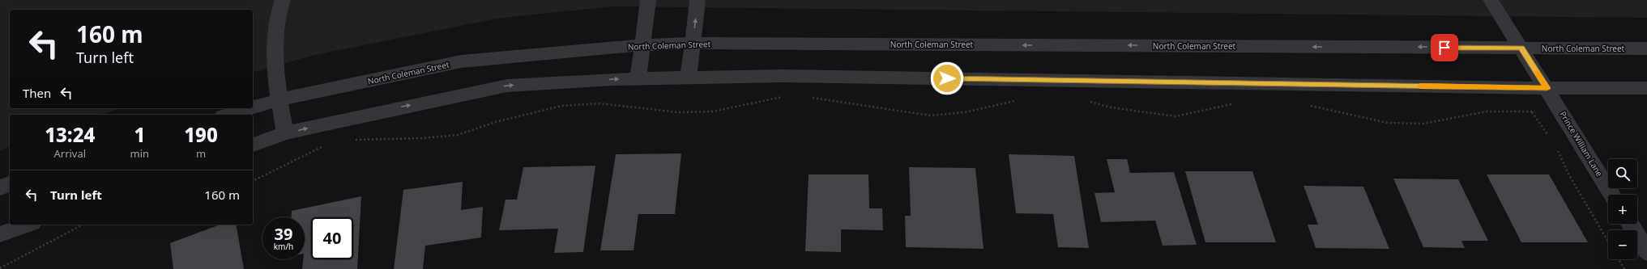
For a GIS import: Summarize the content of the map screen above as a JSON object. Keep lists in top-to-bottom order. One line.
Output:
{"streets":{"street":["North Coleman Street","Prince William Lane"]},"crossings":[["North Coleman Street","Prince William Lane"]],"page":{"turn":["160 m","Turn left"],"then":"Then","eta":["13:24","Arrival","1","min","190","m"],"map_buttons":["+","−"],"list":[{"name":"Turn left","value":"160 m"}],"speed":"39 km/h","limit":"40"}}
